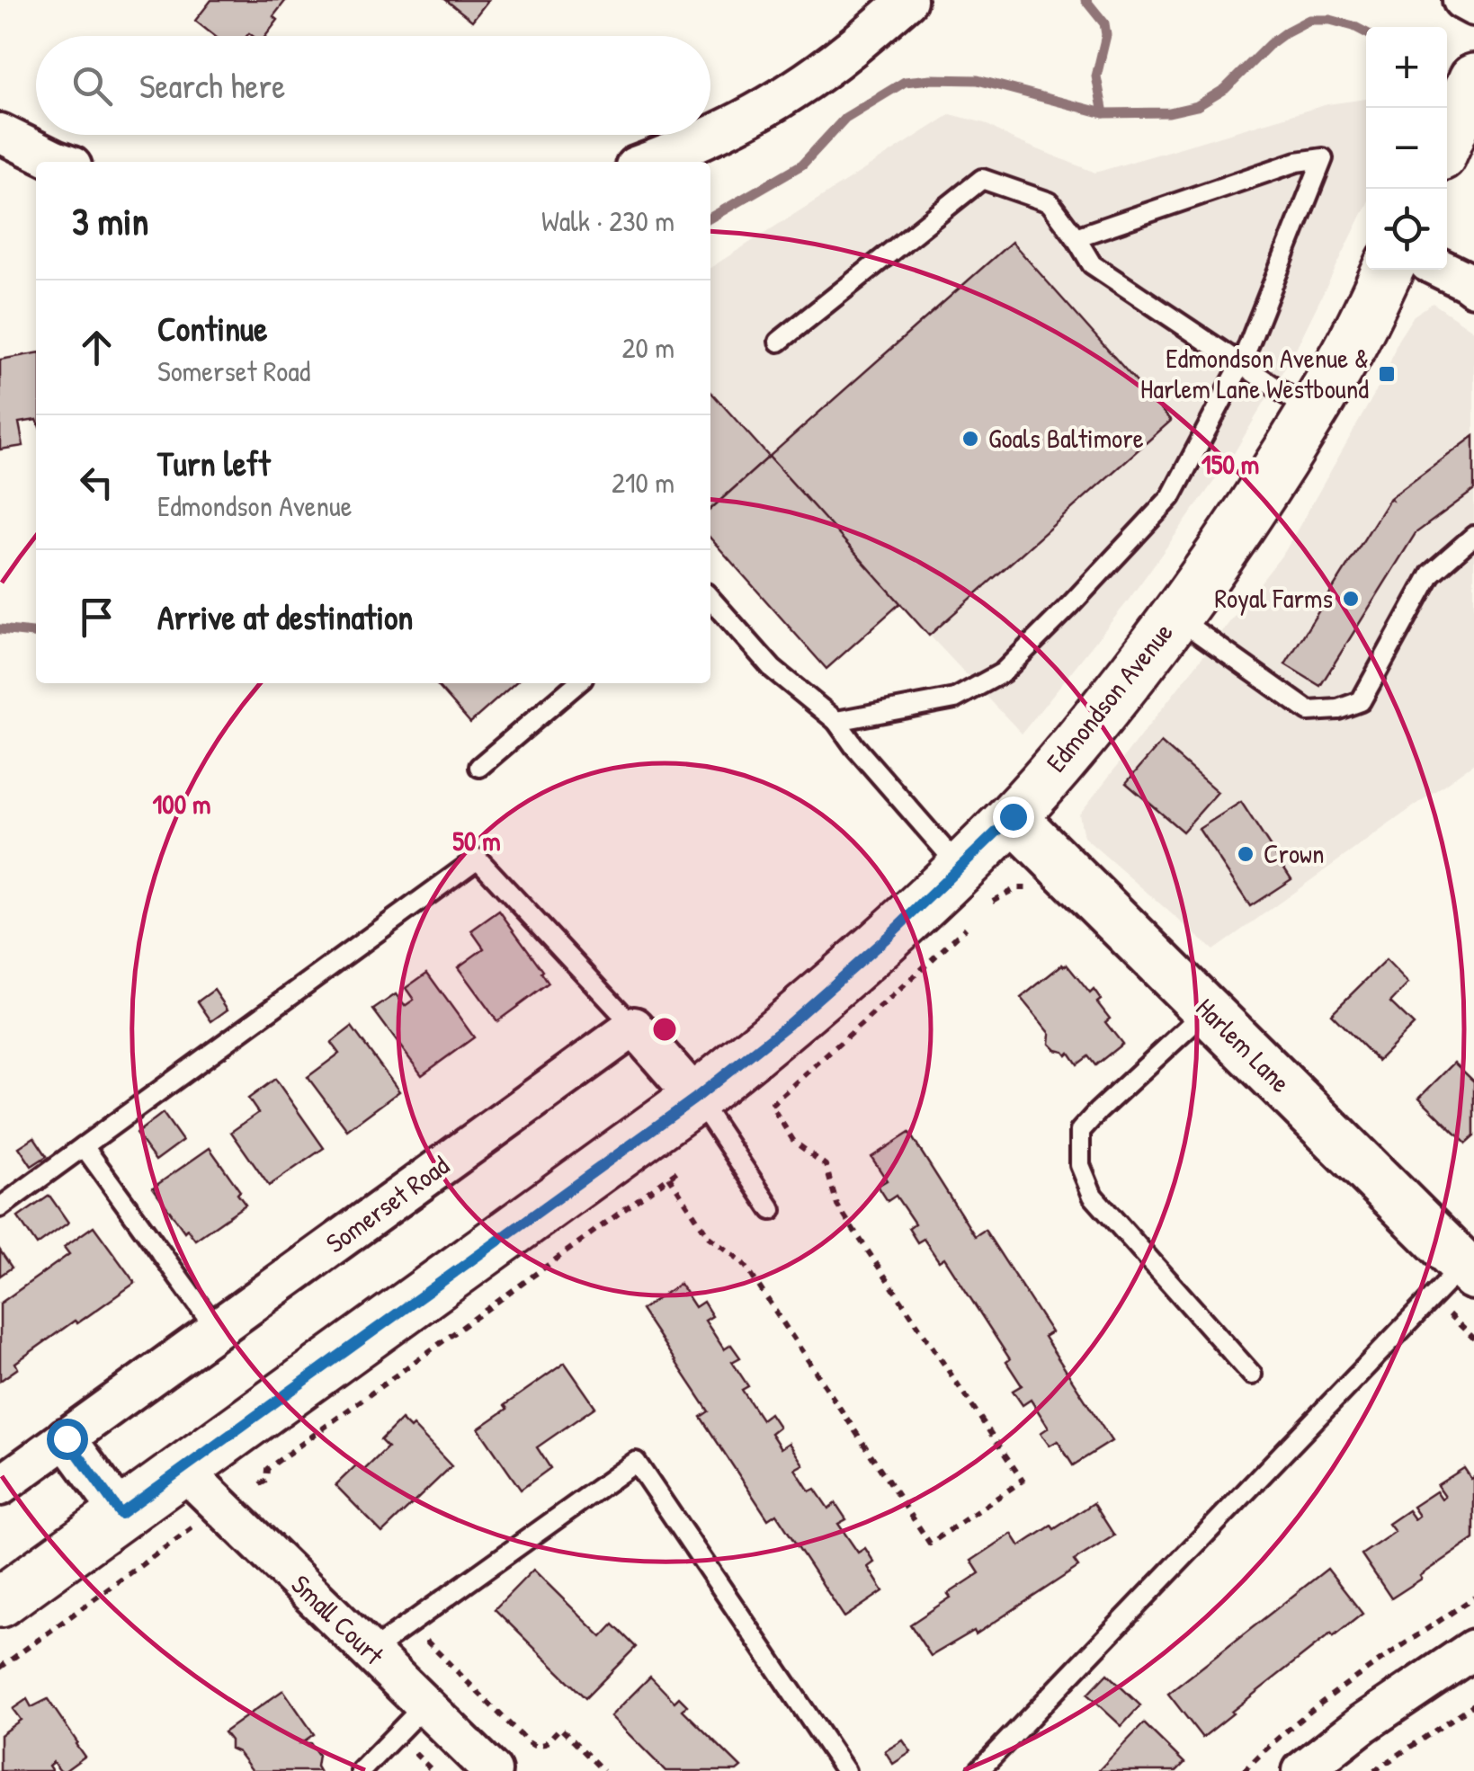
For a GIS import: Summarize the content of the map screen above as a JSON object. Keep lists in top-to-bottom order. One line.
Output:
{"streets":{"main road":["Edmondson Avenue"],"street":["Harlem Lane","Somerset Road","Small Court"]},"crossings":[["Edmondson Avenue","Harlem Lane"],["Edmondson Avenue","Small Court"]],"places":{"transit":["Edmondson Avenue & Harlem Lane Westbound"],"other":["Goals Baltimore","Royal Farms","Crown"]},"page":{"map_buttons":["+","−"],"search":"Search here","heading":["3 min","Walk · 230 m"],"list":[["Continue","Somerset Road","20 m"],["Turn left","Edmondson Avenue","210 m"],"Arrive at destination"]},"rings":["150 m","100 m","50 m"]}
